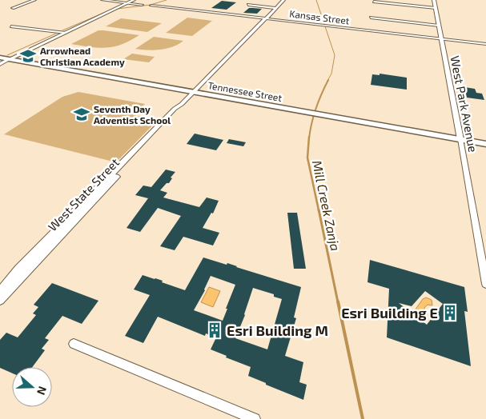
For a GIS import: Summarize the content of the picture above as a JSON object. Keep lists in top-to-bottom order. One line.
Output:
{"streets":{"main road":["Tennessee Street"],"street":["Kansas Street","West Park Avenue","West State Street"]},"crossings":[["Kansas Street","West Park Avenue"],["Kansas Street","West State Street"],["Tennessee Street","West Park Avenue"],["Tennessee Street","West State Street"]],"water":["Mill Creek Zanja"],"places":{"school or university":["Arrowhead Christian Academy","Seventh Day Adventist School"],"building":["Esri Building E","Esri Building M"]},"north":"right"}
